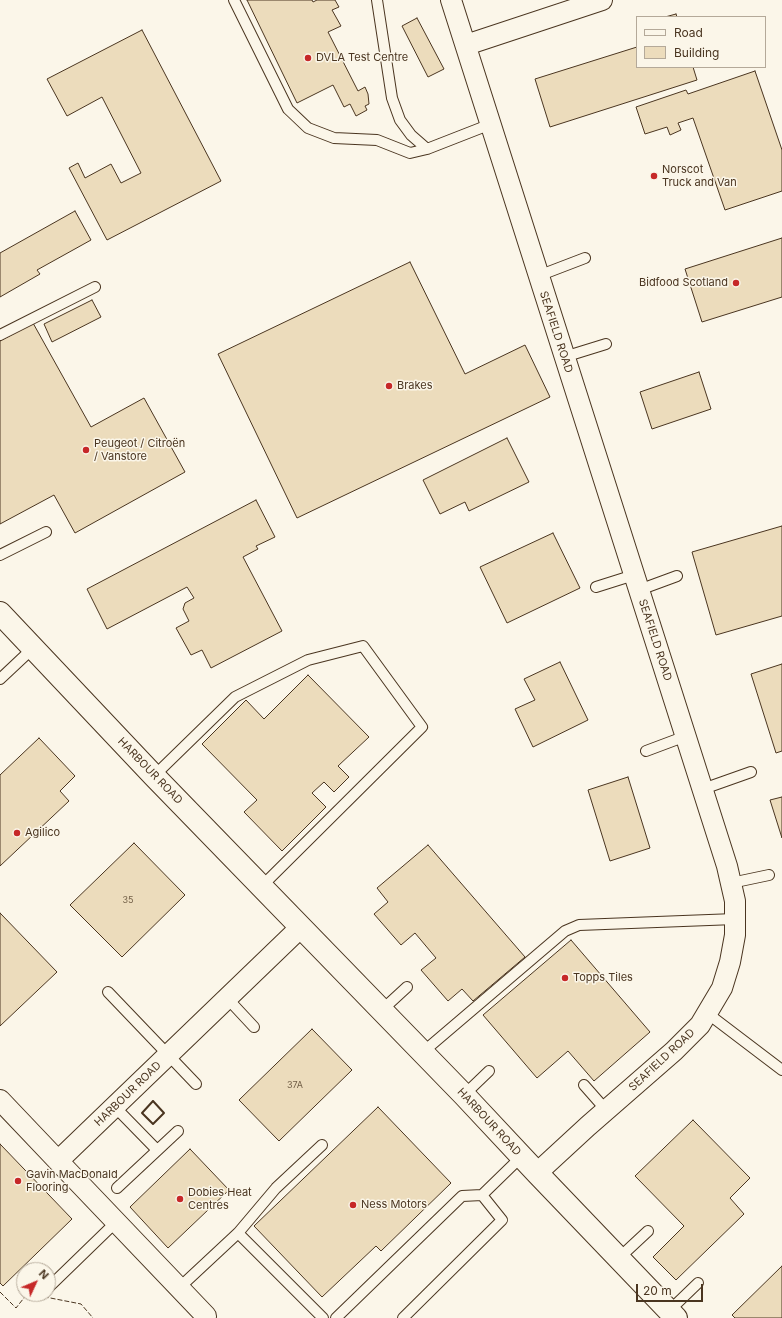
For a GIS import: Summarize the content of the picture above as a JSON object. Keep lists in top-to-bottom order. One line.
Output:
{"streets":{"street":["SEAFIELD ROAD","HARBOUR ROAD"]},"crossings":[["SEAFIELD ROAD","HARBOUR ROAD"]],"places":["DVLA Test Centre","Norscot Truck and Van","Bidfood Scotland","Brakes","Peugeot / Citroën / Vanstore","Agilico","Topps Tiles","Gavin MacDonald Flooring","Dobies Heat Centres","Ness Motors"],"house_numbers":["35","37A"],"legend":["Road","Building"],"scale_bar":"20 m","north":"top right"}
